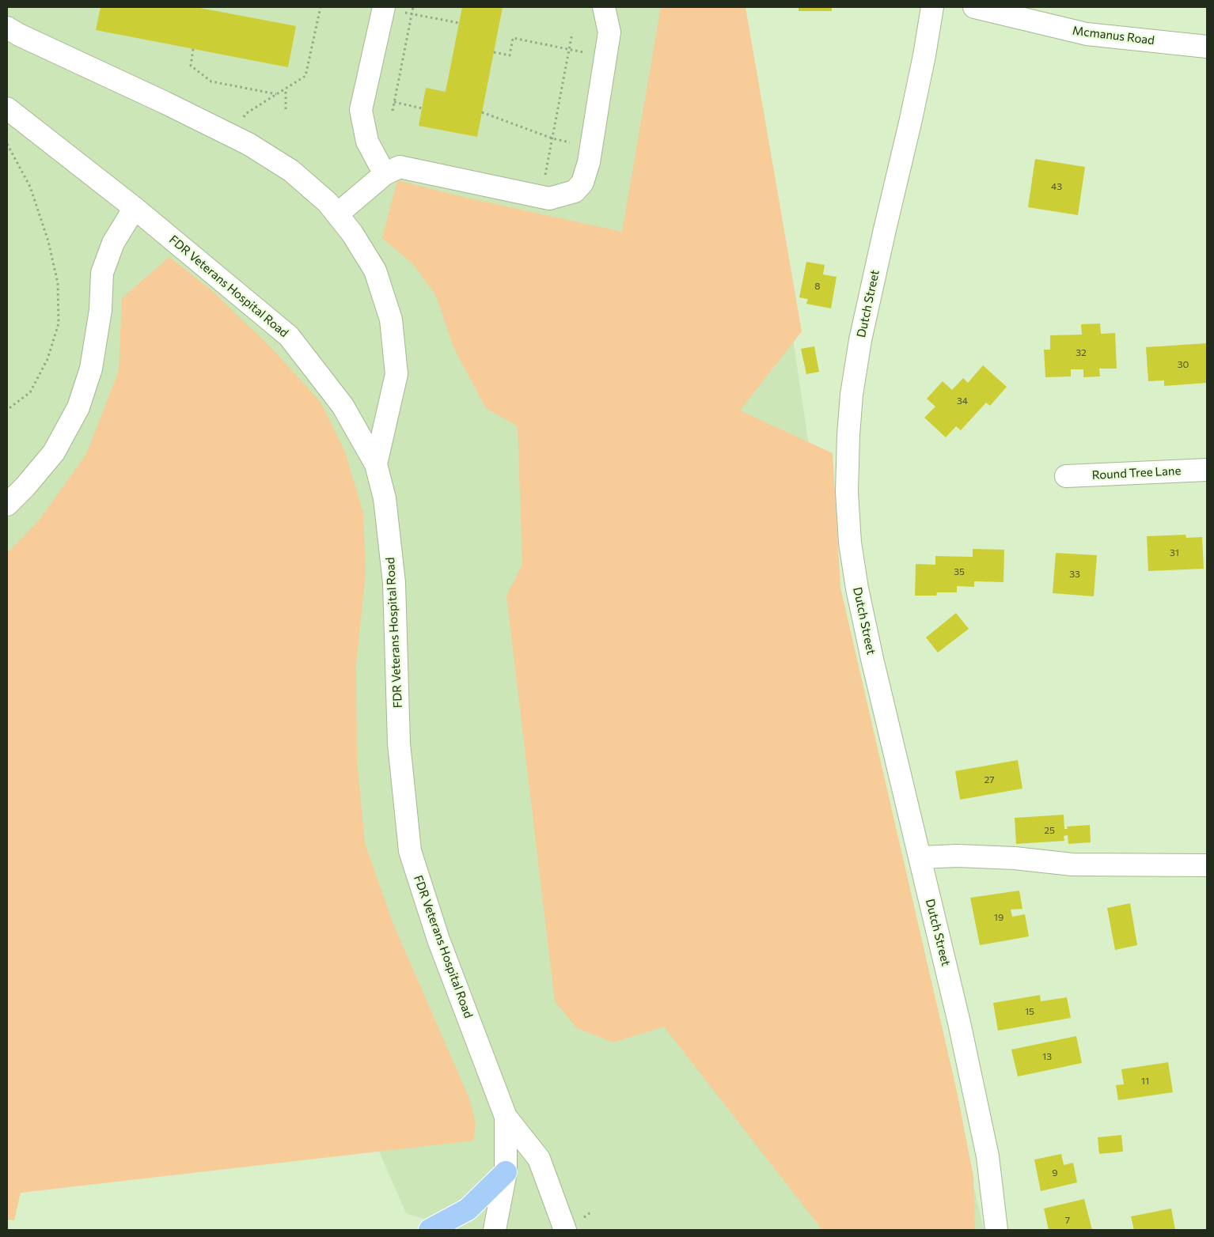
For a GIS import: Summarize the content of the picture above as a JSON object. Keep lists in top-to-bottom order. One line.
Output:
{"streets":{"street":["Mcmanus Road","FDR Veterans Hospital Road","Dutch Street","Round Tree Lane"]},"house_numbers":["43","8","32","30","34","31","35","33","27","25","19","15","13","11","9","7"]}
